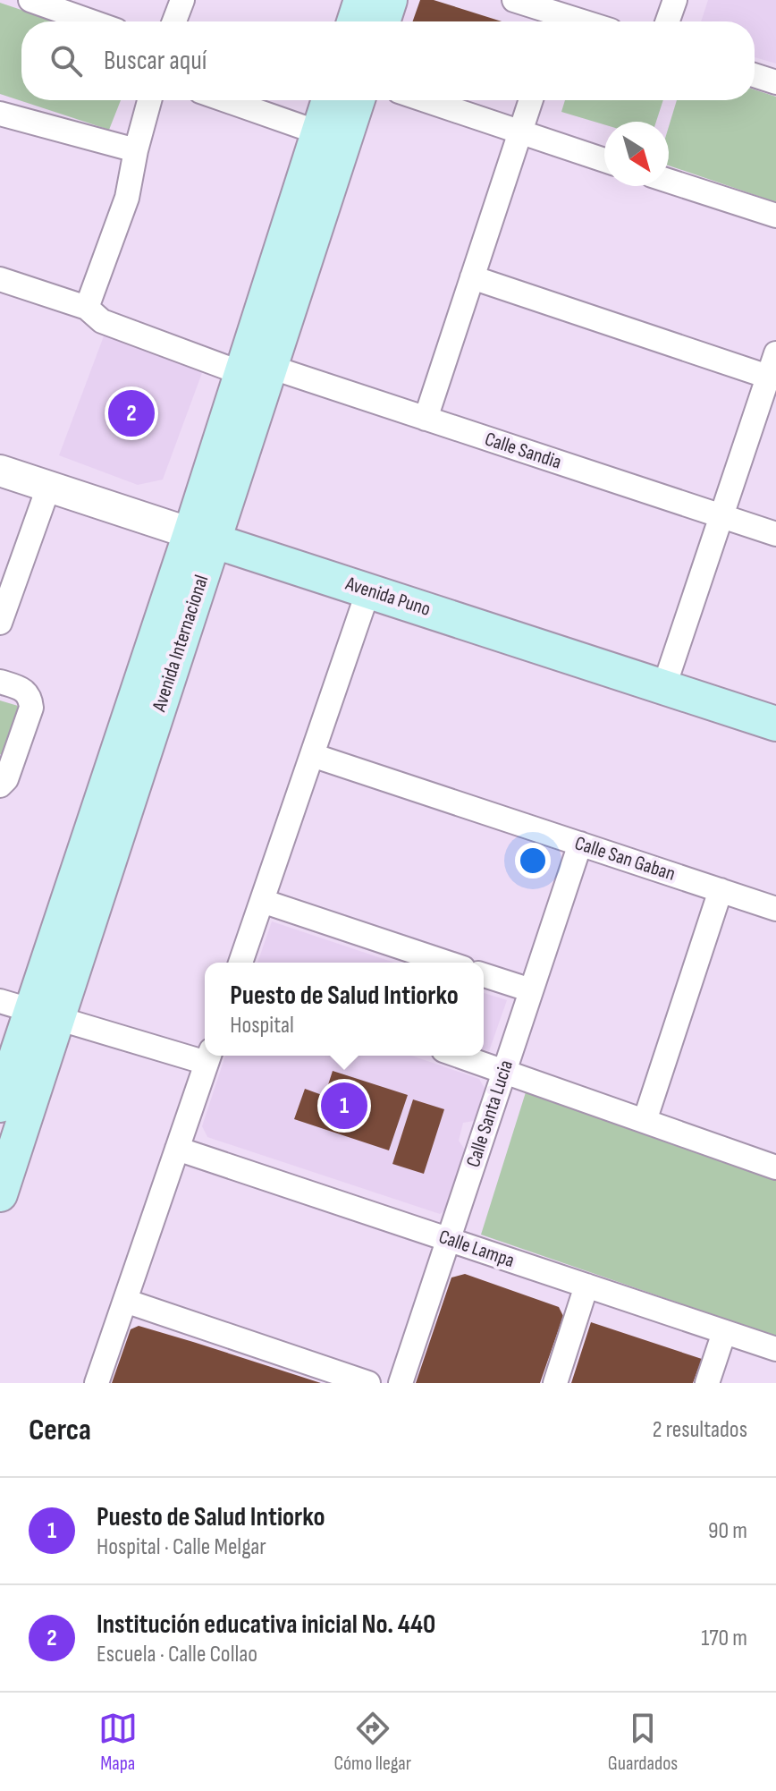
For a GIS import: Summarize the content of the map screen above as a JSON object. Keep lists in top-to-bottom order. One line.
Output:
{"streets":{"main road":["Avenida Puno","Avenida Internacional"],"street":["Calle Sandia","Calle San Gaban","Calle Santa Lucia","Calle Lampa"]},"crossings":[["Calle Sandia","Avenida Internacional"],["Avenida Puno","Avenida Internacional"],["Calle San Gaban","Calle Santa Lucia"],["Calle Santa Lucia","Calle Lampa"]],"north":"bottom right","page":{"search":"Buscar aquí","pins":["2","1"],"popup":["Puesto de Salud Intiorko","Hospital"],"heading":["Cerca","2 resultados"],"list":[{"mark":"1","name":"Puesto de Salud Intiorko","note":"Hospital · Calle Melgar","value":"90 m"},{"mark":"2","name":"Institución educativa inicial No. 440","note":"Escuela · Calle Collao","value":"170 m"}],"nav":["Mapa","Cómo llegar","Guardados"]}}
